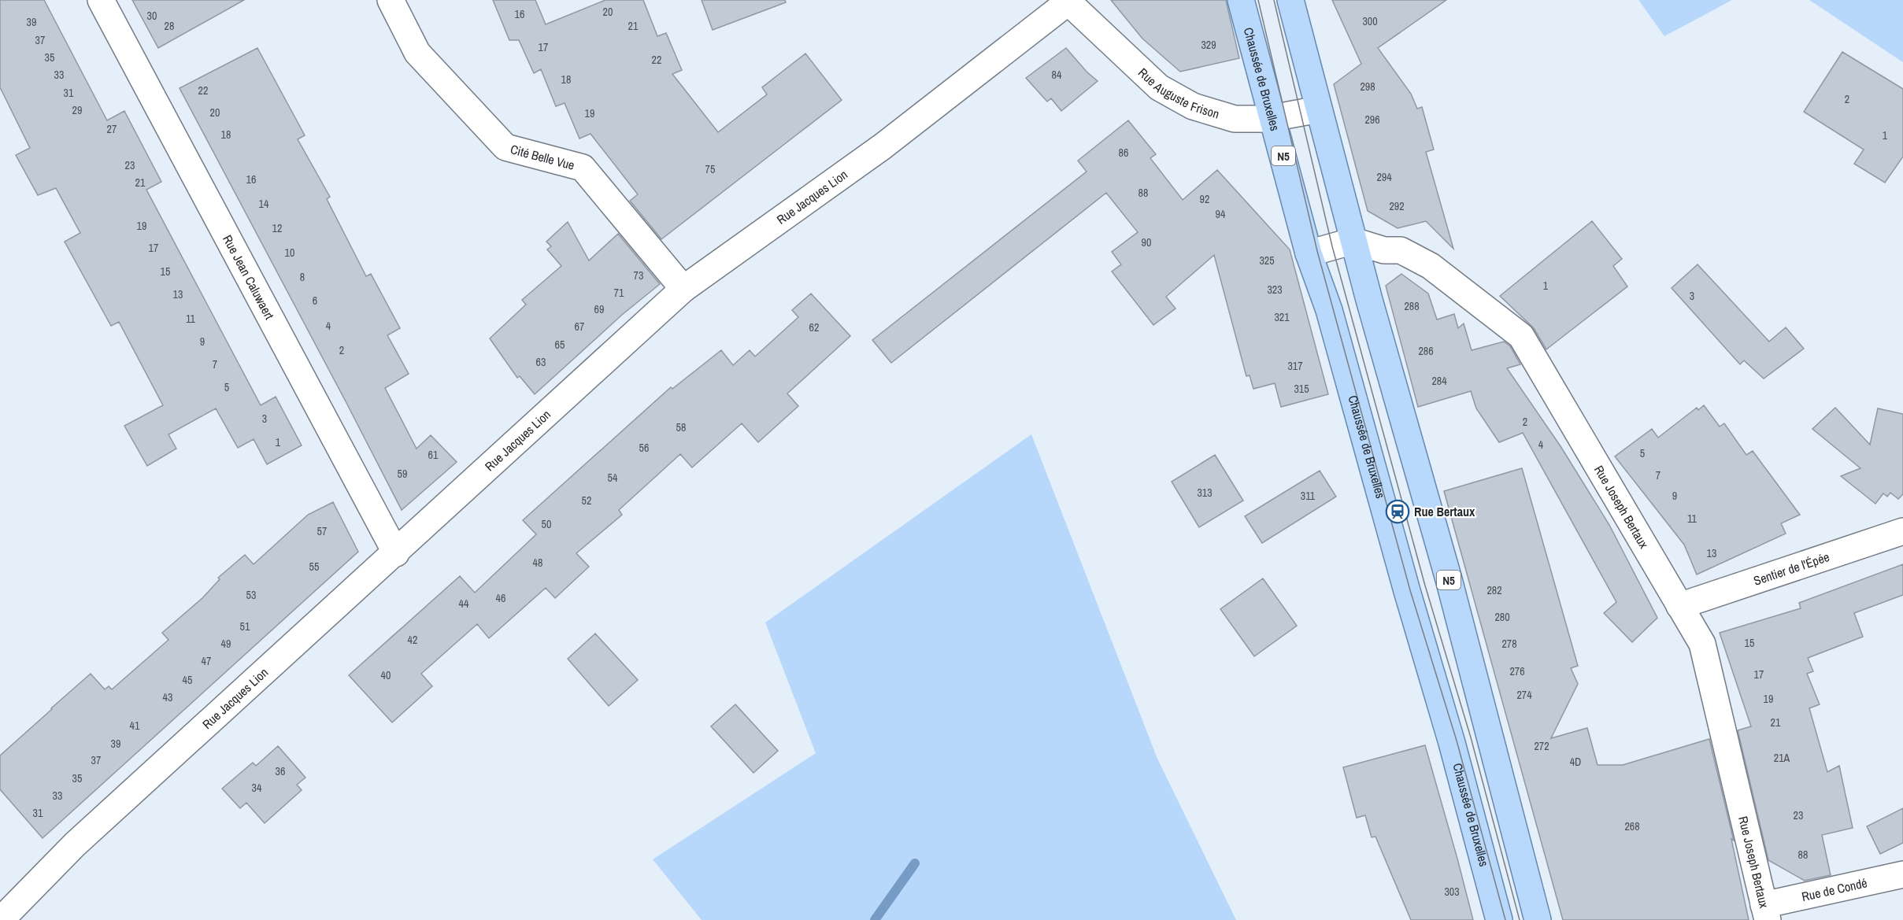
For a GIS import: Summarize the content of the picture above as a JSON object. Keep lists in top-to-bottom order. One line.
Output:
{"streets":{"main road":["Chaussée de Bruxelles","N5"],"street":["Rue Auguste Frison","Cité Belle Vue","Rue Jacques Lion","Rue Jean Caluwaert","Rue Joseph Bertaux","Sentier de l'Épée","Rue de Condé"]},"crossings":[["Chaussée de Bruxelles","Rue Auguste Frison"],["Rue Auguste Frison","N5"],["Rue Auguste Frison","Rue Jacques Lion"],["N5","Rue Joseph Bertaux"],["Cité Belle Vue","Rue Jacques Lion"],["Rue Jacques Lion","Rue Jean Caluwaert"],["Rue Joseph Bertaux","Sentier de l'Épée"],["Rue Joseph Bertaux","Rue de Condé"]],"places":{"station":["Rue Bertaux"]},"house_numbers":["20","16","30","300","39","28","21","37","329","17","35","22","33","84","18","298","22","31","2","29","20","19","296","27","18","1","86","23","75","294","16","21","88","92","14","292","94","19","12","90","17","10","325","15","73","8","1","323","71","13","3","6","288","69","321","11","4","67","62","9","65","2","286","63","7","317","284","5","315","3","2","58","1","4","56","5","61","59","7","54","313","311","9","52","11","50","57","13","48","55","282","53","46","44","280","51","42","15","49","278","47","276","17","40","45","274","43","19","21","41","39","272","21A","37","4D","36","35","34","33","31","23","268","88","303"]}
